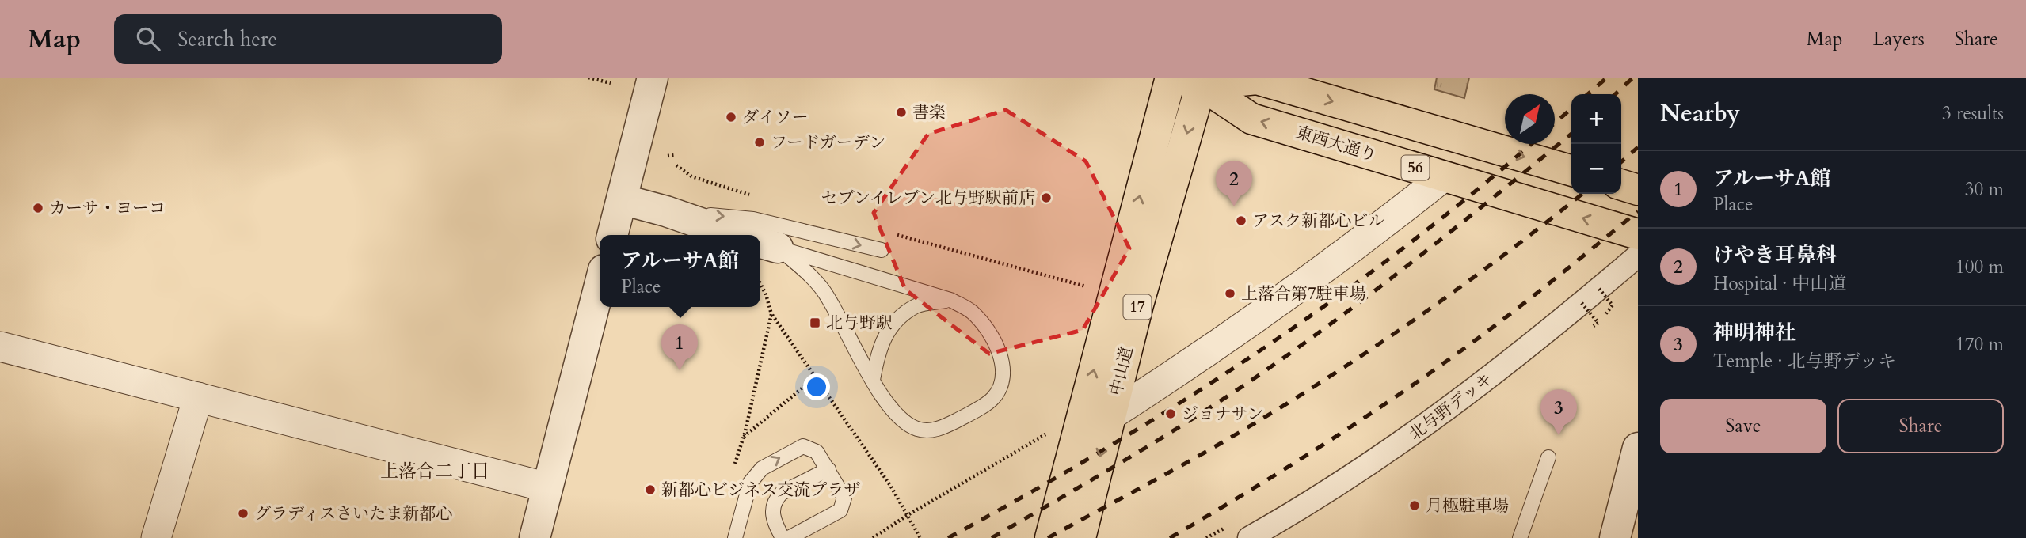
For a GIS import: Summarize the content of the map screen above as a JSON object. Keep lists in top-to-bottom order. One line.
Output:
{"streets":{"main road":["東西大通り","56","17","中山道"],"street":["北与野デッキ"]},"crossings":[["東西大通り","中山道"]],"districts":["上落合二丁目"],"places":{"other":["書楽","ダイソー","フードガーデン","セブンイレブン北与野駅前店","カーサ・ヨーコ","アスク新都心ビル","上落合第7駐車場","ジョナサン","新都心ビジネス交流プラザ","月極駐車場","グラディスさいたま新都心"],"transit":["北与野駅"]},"north":"top right","page":{"header":"Map","search":"Search here","nav":["Map","Layers","Share"],"heading":["Nearby","3 results"],"map_buttons":["+","−"],"list":[{"mark":"1","name":"アルーサA館","note":"Place","value":"30 m"},{"mark":"2","name":"けやき耳鼻科","note":"Hospital · 中山道","value":"100 m"},{"mark":"3","name":"神明神社","note":"Temple · 北与野デッキ","value":"170 m"}],"pins":["2","1","3"],"popup":["アルーサA館","Place"],"buttons":["Save","Share"]}}
